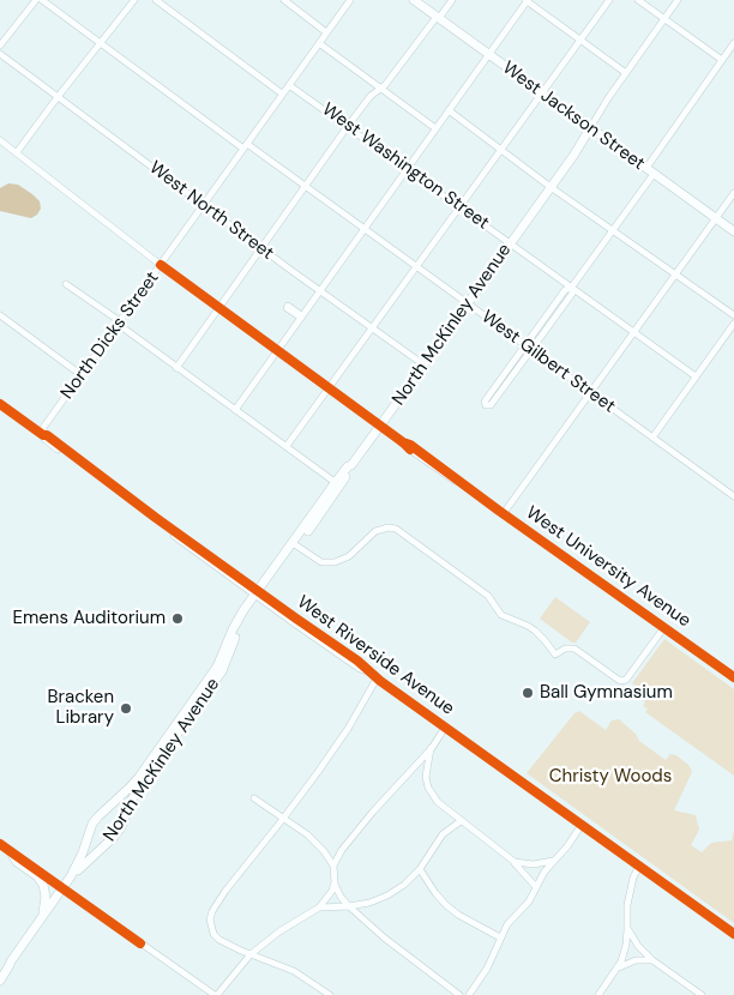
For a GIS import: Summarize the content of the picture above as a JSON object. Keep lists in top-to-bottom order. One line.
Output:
{"streets":{"main road":["West Jackson Street","North McKinley Avenue"],"street":["West Washington Street","West North Street","North Dicks Street","West Gilbert Street","West University Avenue","West Riverside Avenue"]},"crossings":[["West Jackson Street","North McKinley Avenue"],["West Washington Street","North McKinley Avenue"],["West Washington Street","North Dicks Street"],["West North Street","North McKinley Avenue"],["West North Street","North Dicks Street"],["North McKinley Avenue","West Gilbert Street"],["North McKinley Avenue","West University Avenue"],["North McKinley Avenue","West Riverside Avenue"],["North Dicks Street","West Gilbert Street"],["North Dicks Street","West University Avenue"]],"parks":["Christy Woods"],"places":["Emens Auditorium","Ball Gymnasium","Bracken Library"]}
